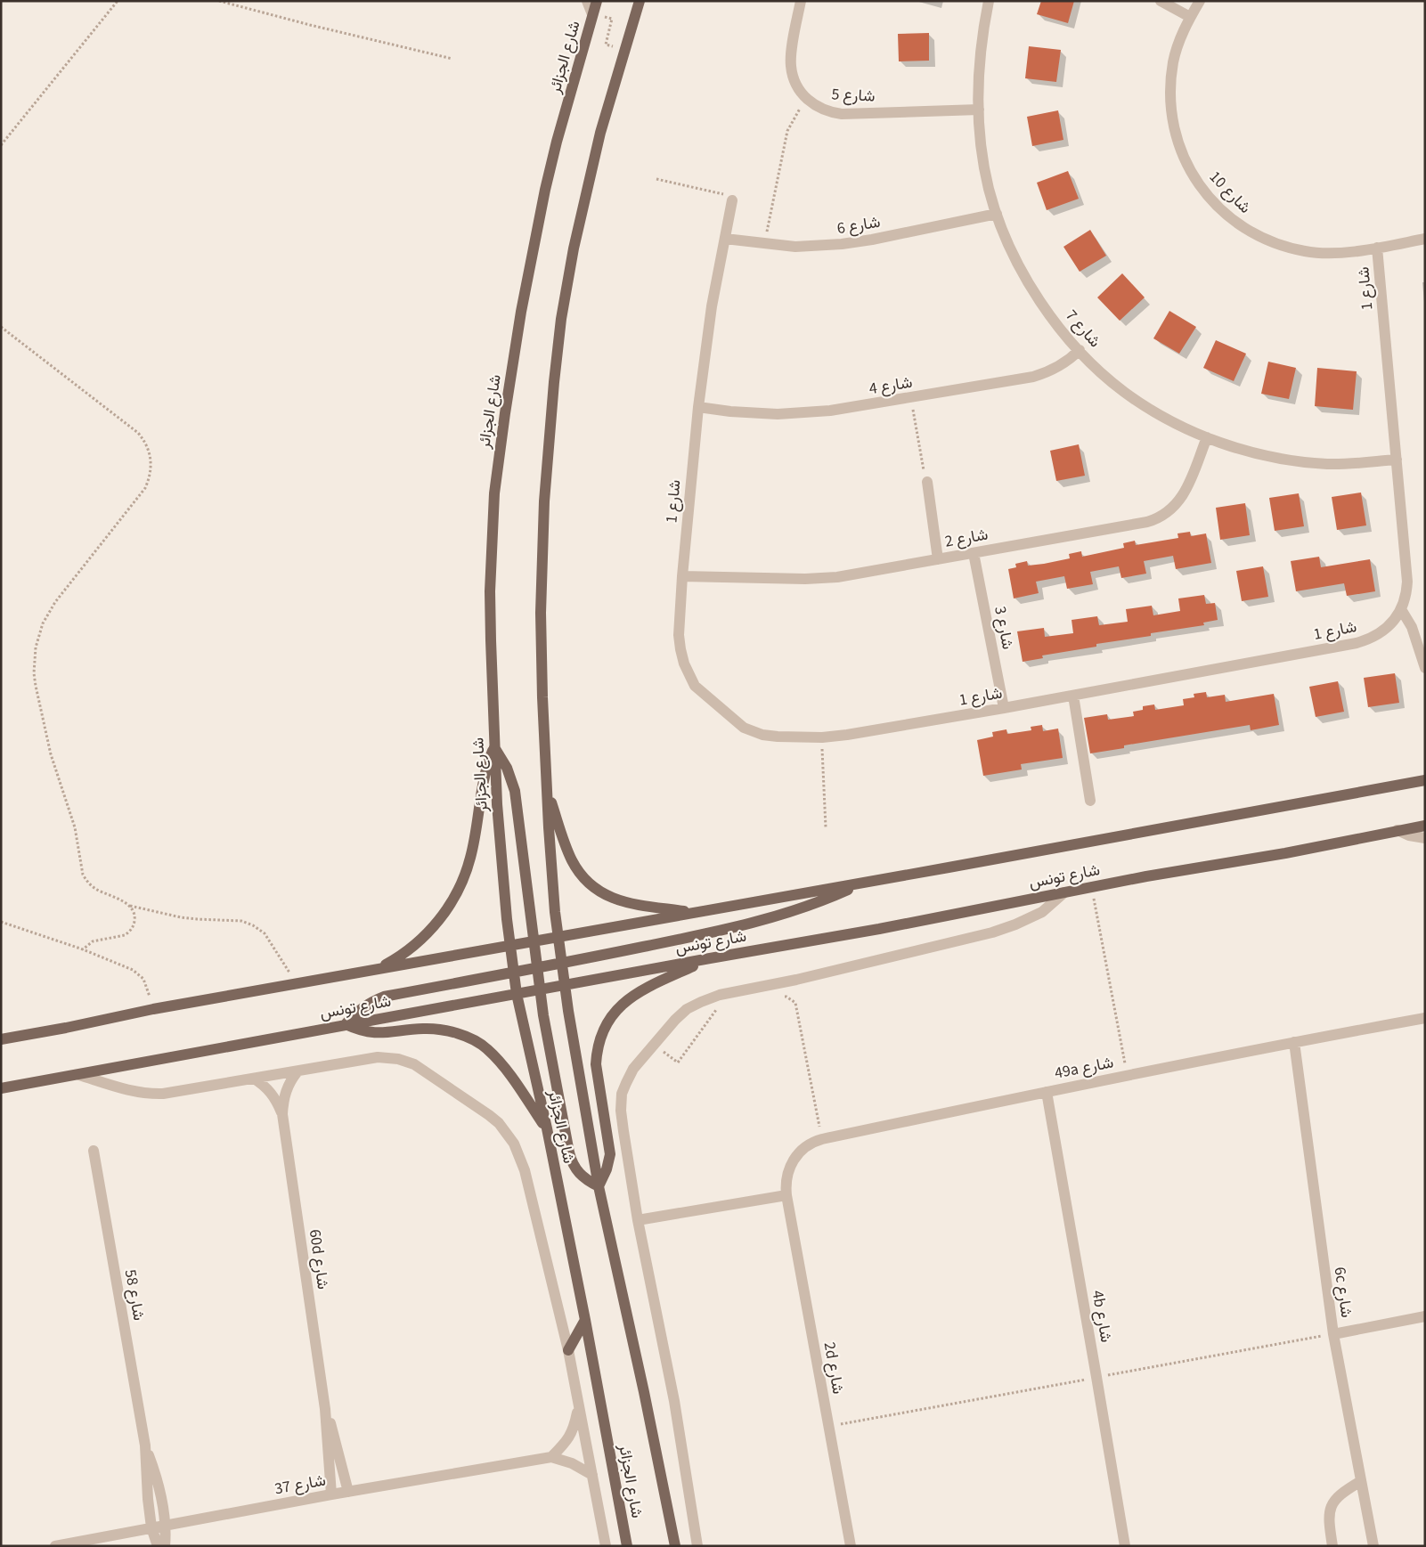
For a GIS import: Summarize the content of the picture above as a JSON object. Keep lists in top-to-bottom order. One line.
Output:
{"streets":{"main road":["شارع الجزائر","شارع تونس"],"street":["شارع 5","شارع 10","شارع 6","شارع 1","شارع 7","شارع 4","شارع 2","شارع 3","49a شارع","60d شارع","6c شارع","شارع 58","4b شارع","2d شارع","شارع 37"]},"crossings":[["شارع الجزائر","شارع تونس"],["شارع 5","شارع 7"],["شارع 10","شارع 1"],["شارع 6","شارع 1"],["شارع 6","شارع 7"],["شارع 1","شارع 7"],["شارع 1","شارع 4"],["شارع 1","شارع 2"],["شارع 1","شارع 3"],["شارع 7","شارع 4"],["شارع 7","شارع 2"],["شارع 2","شارع 3"],["49a شارع","6c شارع"],["49a شارع","4b شارع"],["49a شارع","2d شارع"],["60d شارع","شارع 37"],["شارع 58","شارع 37"]]}
